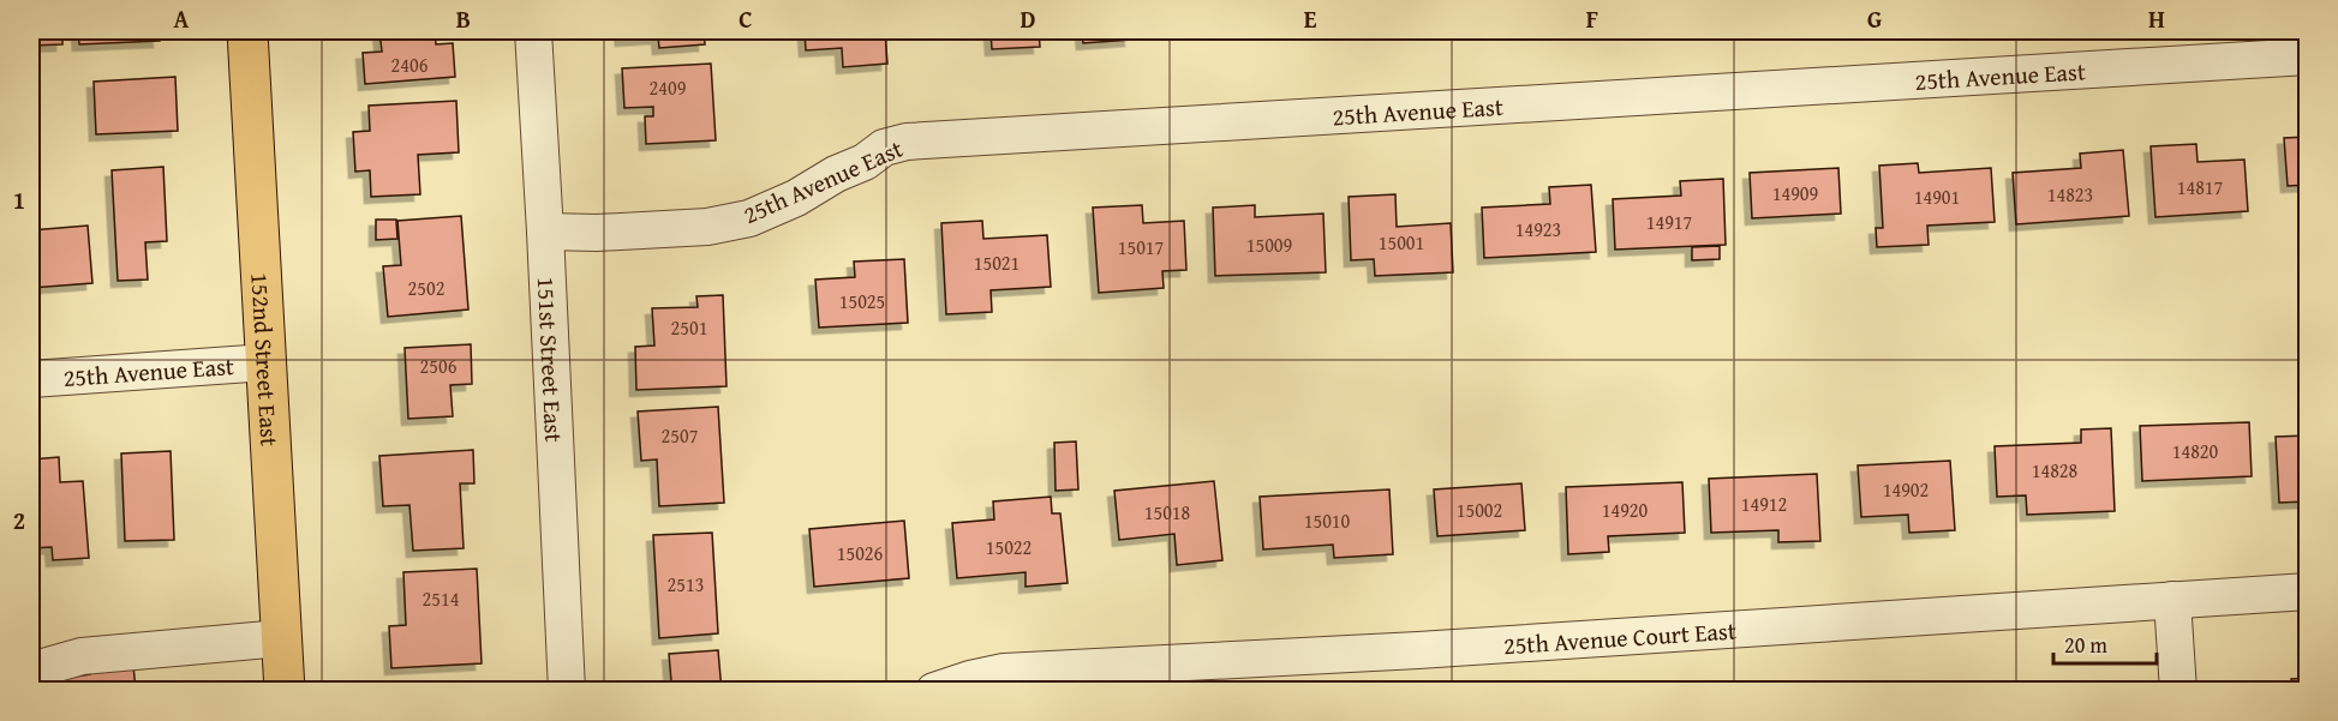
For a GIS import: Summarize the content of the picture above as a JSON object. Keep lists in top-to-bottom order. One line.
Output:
{"streets":{"main road":["152nd Street East"],"street":["25th Avenue East","151st Street East","25th Avenue Court East"]},"crossings":[["25th Avenue East","152nd Street East"],["25th Avenue East","151st Street East"]],"house_numbers":["2406","2409","14817","14909","14823","14901","14917","14923","15001","15009","15017","15021","2502","15025","2501","2506","2507","14820","14828","14902","14912","15002","14920","15018","15010","15022","15026","2513","2514"],"scale_bar":"20 m","grid":{"columns":["A","B","C","D","E","F","G","H"],"rows":["1","2"]}}
